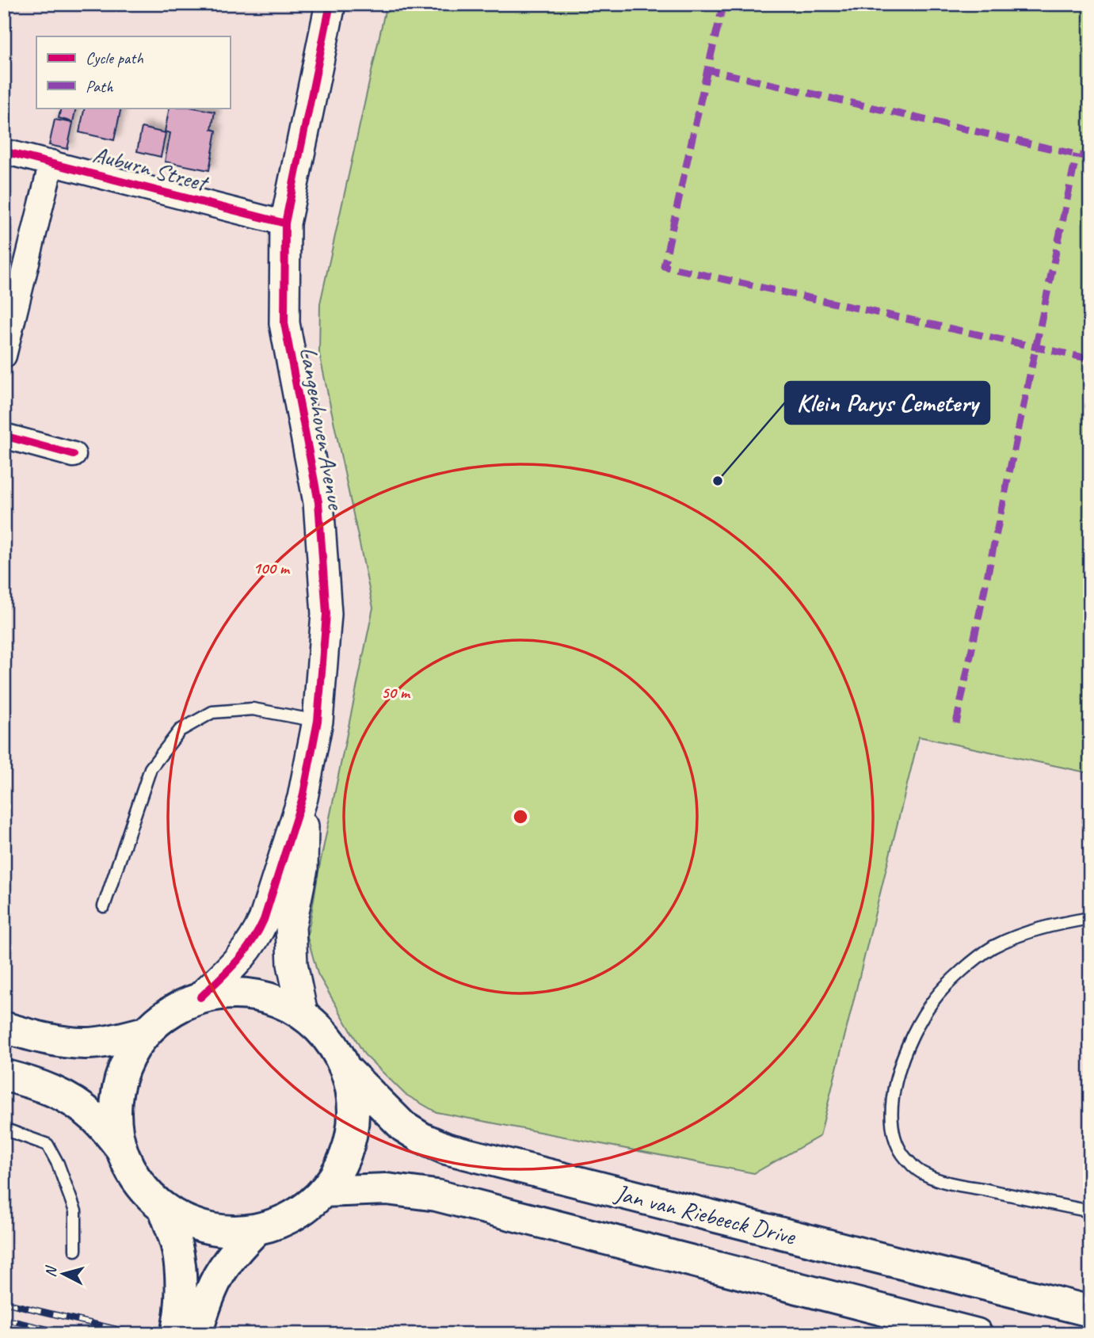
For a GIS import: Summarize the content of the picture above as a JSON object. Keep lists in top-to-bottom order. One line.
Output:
{"streets":{"main road":["Jan van Riebeeck Drive"],"street":["Auburn Street","Langenhoven Avenue"]},"crossings":[["Auburn Street","Langenhoven Avenue"]],"places":["Klein Parys Cemetery"],"legend":["Cycle path","Path"],"north":"left","rings":["100 m","50 m"]}
